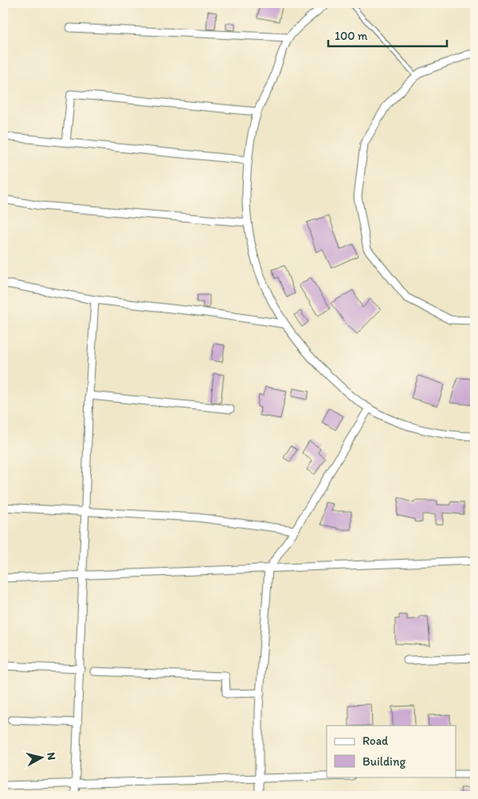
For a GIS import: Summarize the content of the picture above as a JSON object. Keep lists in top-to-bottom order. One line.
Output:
{"legend":["Road","Building"],"scale_bar":"100 m","north":"right"}
